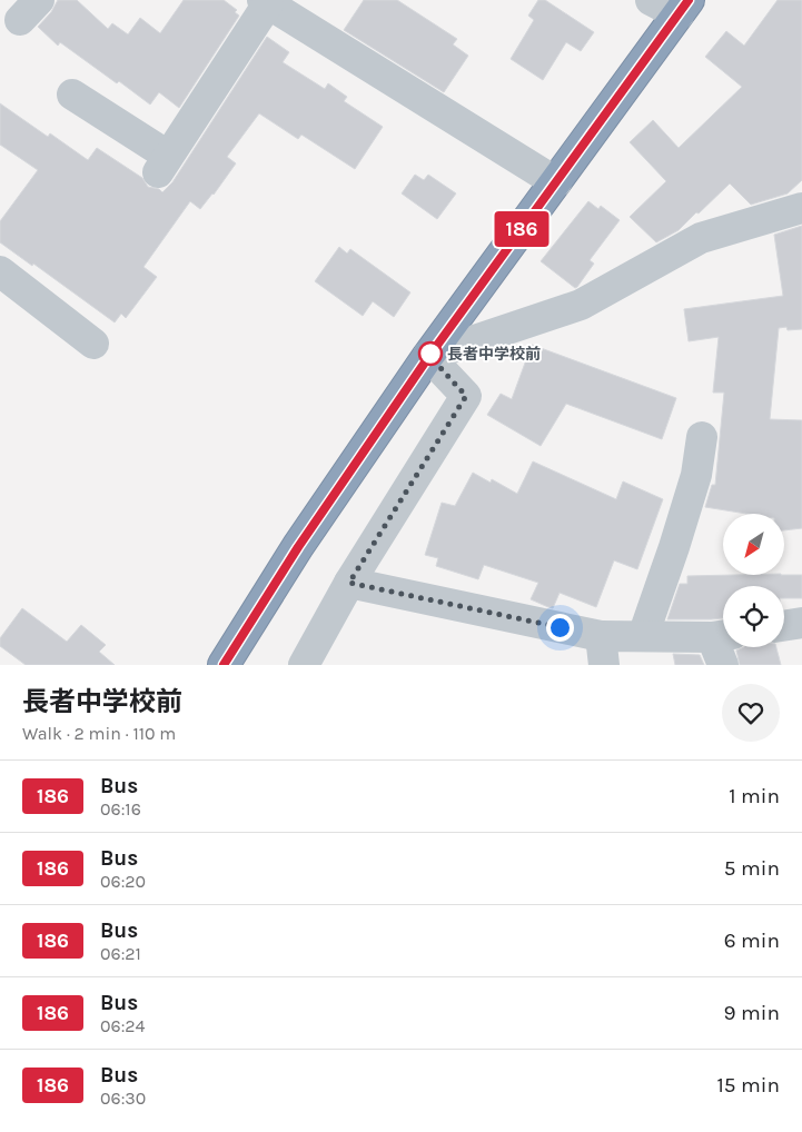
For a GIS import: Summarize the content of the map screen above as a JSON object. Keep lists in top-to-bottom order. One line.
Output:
{"places":["長者中学校前"],"lines":["bus line 186"],"north":"bottom left","page":{"on_map":"186","heading":["長者中学校前","Walk · 2 min · 110 m"],"list":[{"mark":"186","name":"Bus","note":"06:16","value":"1 min"},{"mark":"186","name":"Bus","note":"06:20","value":"5 min"},{"mark":"186","name":"Bus","note":"06:21","value":"6 min"},{"mark":"186","name":"Bus","note":"06:24","value":"9 min"},{"mark":"186","name":"Bus","note":"06:30","value":"15 min"}]}}
